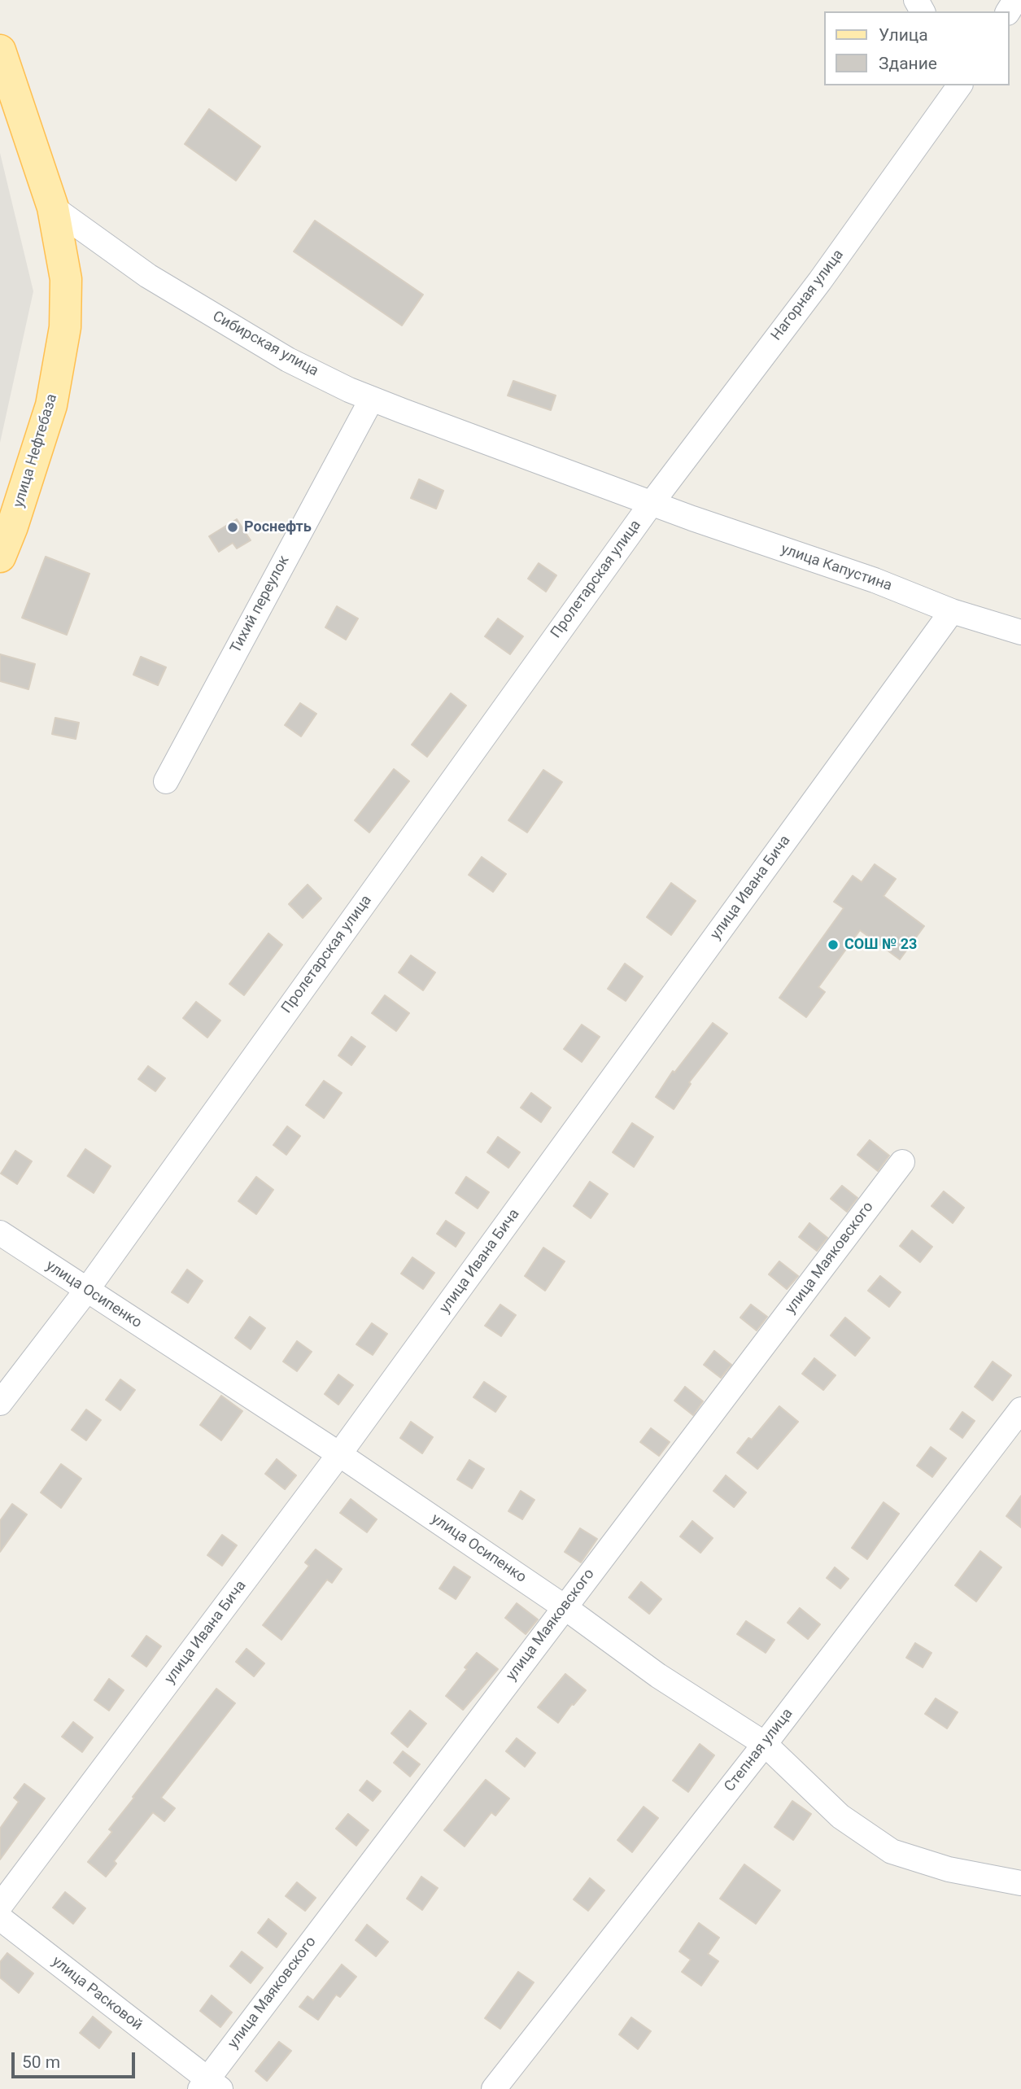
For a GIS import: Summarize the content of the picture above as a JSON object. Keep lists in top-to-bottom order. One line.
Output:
{"streets":{"main road":["улица Нефтебаза"],"street":["Нагорная улица","Сибирская улица","улица Капустина","Пролетарская улица","Тихий переулок","улица Ивана Бича","улица Маяковского","улица Осипенко","Степная улица","улица Расковой"]},"crossings":[["Нагорная улица","Сибирская улица"],["Нагорная улица","улица Капустина"],["Нагорная улица","Пролетарская улица"],["Сибирская улица","улица Нефтебаза"],["Сибирская улица","улица Капустина"],["Сибирская улица","Пролетарская улица"],["Сибирская улица","Тихий переулок"],["улица Капустина","Пролетарская улица"],["улица Капустина","улица Ивана Бича"],["Пролетарская улица","улица Осипенко"],["улица Ивана Бича","улица Осипенко"],["улица Маяковского","улица Осипенко"],["улица Маяковского","улица Расковой"],["улица Осипенко","Степная улица"]],"places":["Роснефть","СОШ № 23"],"legend":["Улица","Здание"],"scale_bar":"50 m"}
